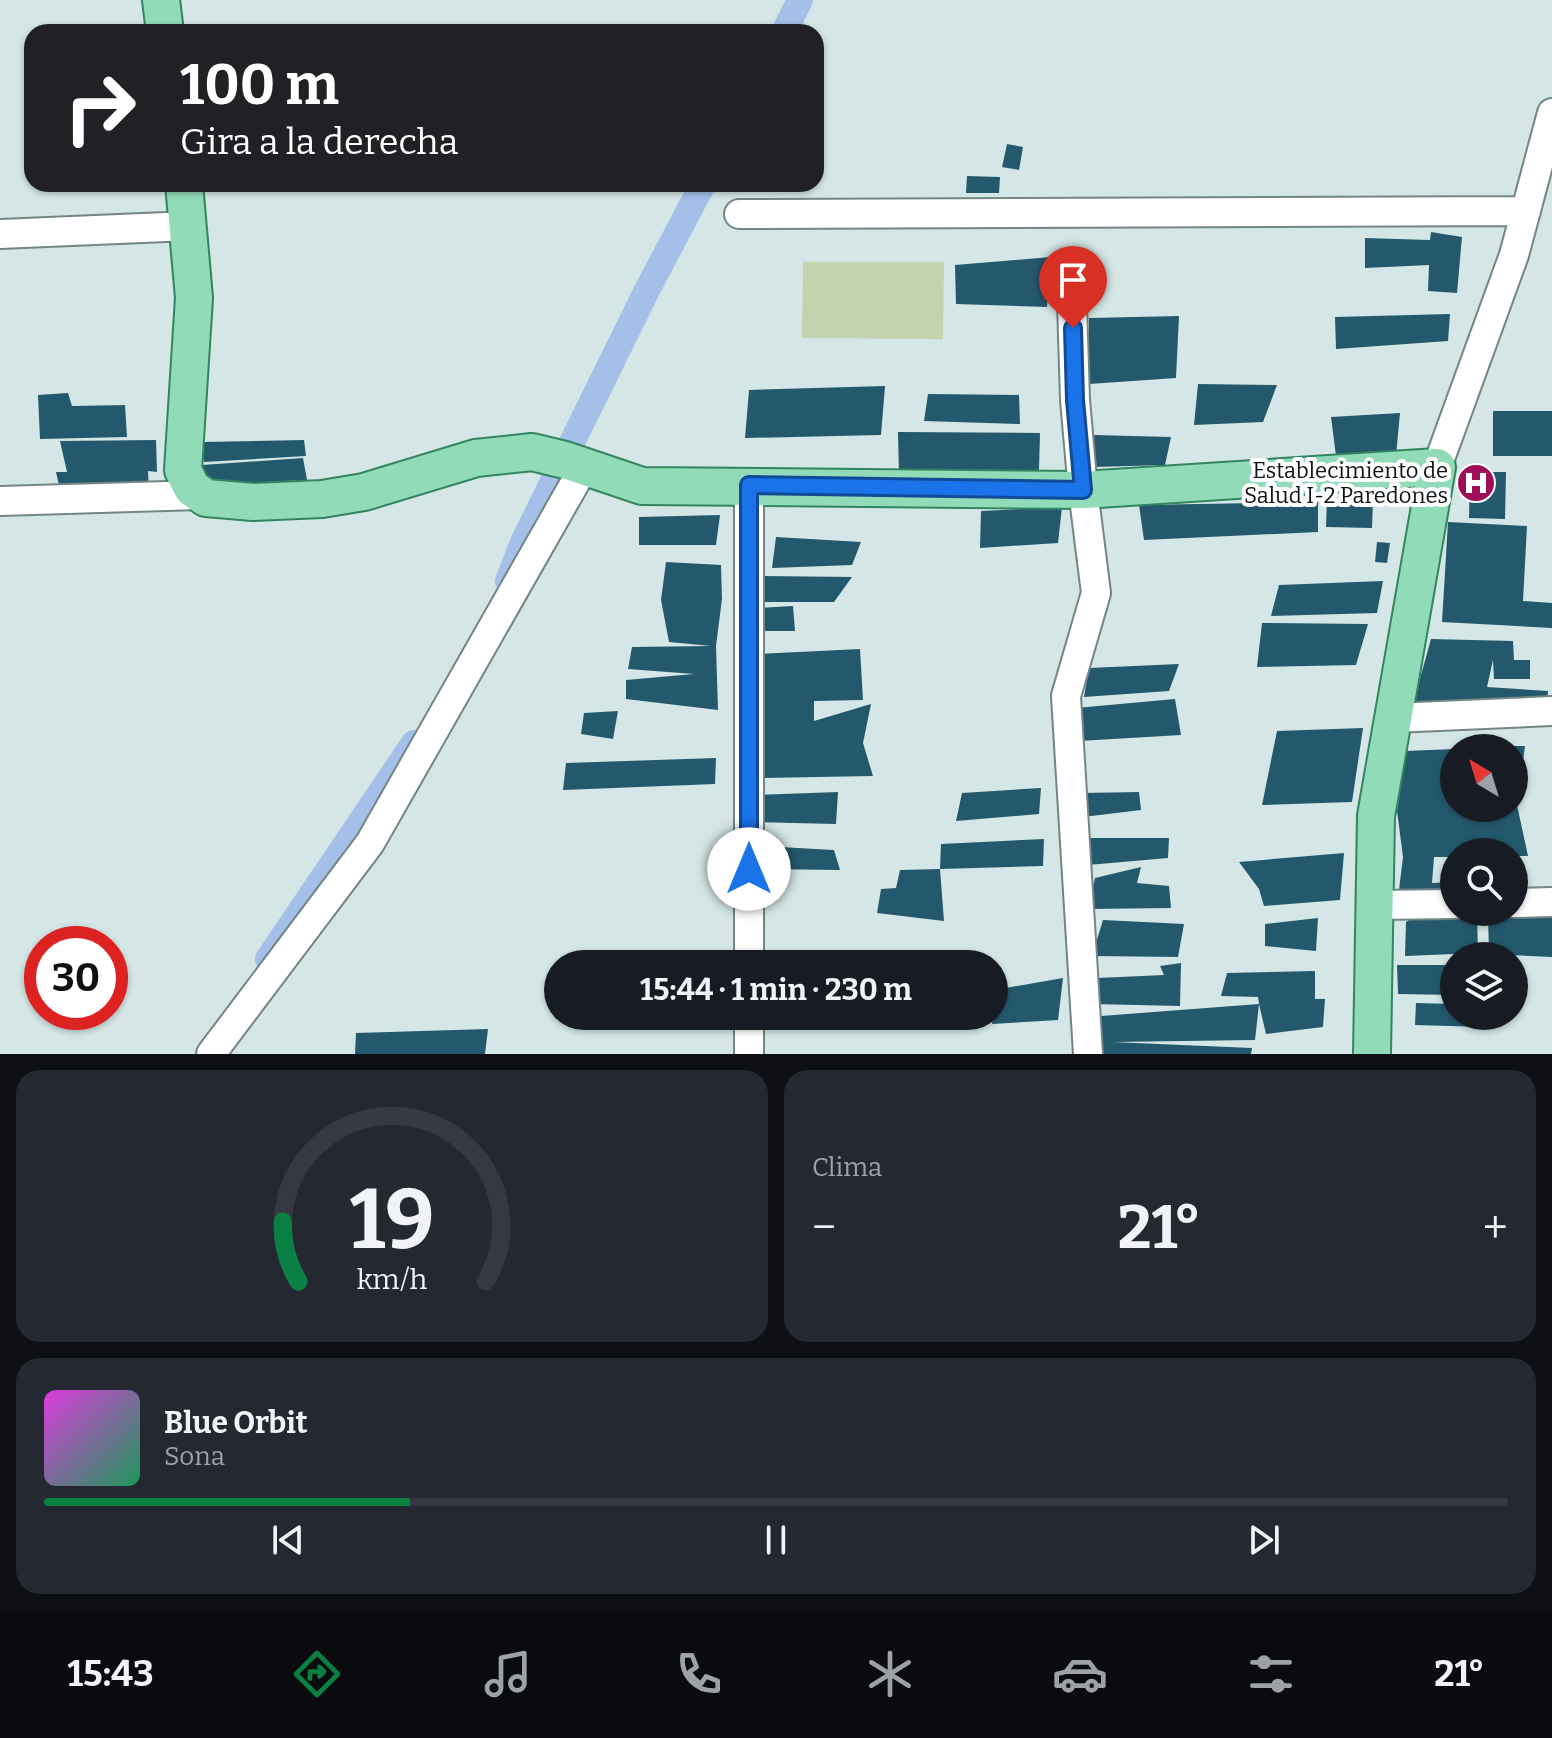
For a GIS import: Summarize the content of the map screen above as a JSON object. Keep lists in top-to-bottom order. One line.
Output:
{"places":{"hospital":["Establecimiento de Salud I-2 Paredones"]},"north":"top left","page":{"turn":["100 m","Gira a la derecha"],"limit":"30","trip":"15:44 · 1 min · 230 m","tile":"Clima","heat":["−","21°","+"],"song":["Blue Orbit","Sona"],"tabs":["15:43","21°"],"gauge":["19","km/h"]}}
